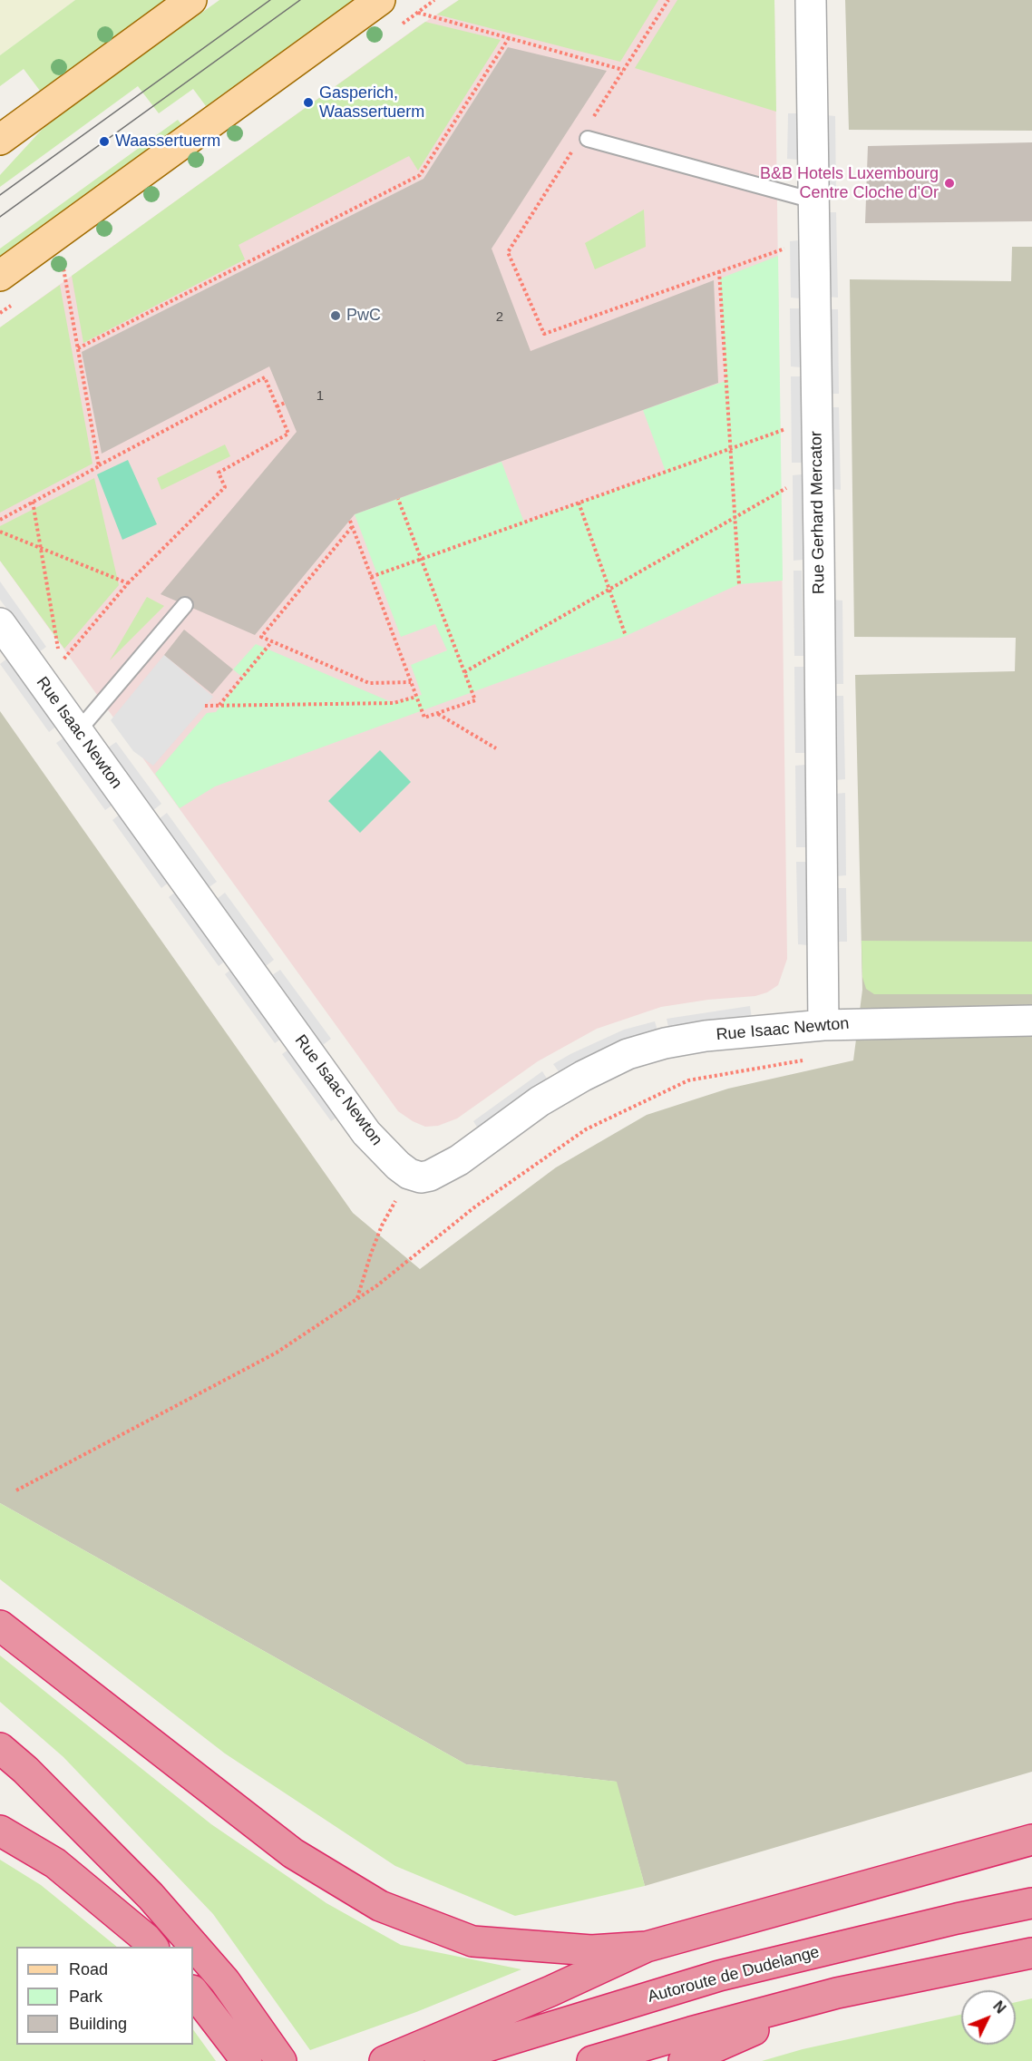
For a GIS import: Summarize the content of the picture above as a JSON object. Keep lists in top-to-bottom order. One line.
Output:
{"streets":{"highway":["Autoroute de Dudelange"],"street":["Rue Gerhard Mercator","Rue Isaac Newton"]},"crossings":[["Rue Gerhard Mercator","Rue Isaac Newton"]],"places":["Gasperich, Waassertuerm","Waassertuerm","B&B Hotels Luxembourg Centre Cloche d'Or","PwC"],"house_numbers":["2","1"],"legend":["Road","Park","Building"],"north":"top right"}
